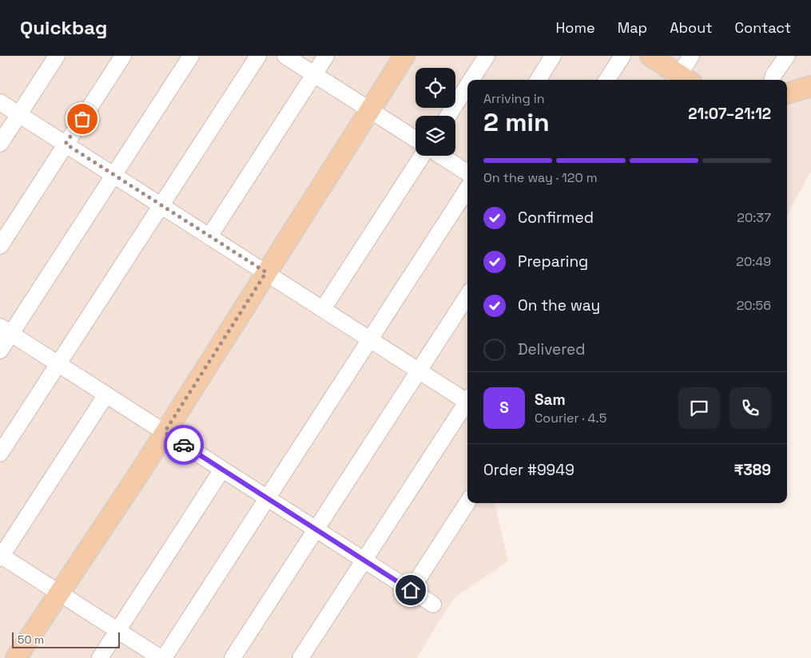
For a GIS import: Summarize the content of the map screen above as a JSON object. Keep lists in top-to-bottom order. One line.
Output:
{"scale_bar":"50 m","page":{"header":"Quickbag","nav":["Home","Map","About","Contact"],"heading":["2 min","Arriving in","21:07–21:12"],"panel":["Sam","Courier · 4.5","Order #9949","₹389"],"bar":"On the way · 120 m","list":[["Confirmed","20:37"],["Preparing","20:49"],["On the way","20:56"],"Delivered"],"round":"S","scale":"50 m"}}
